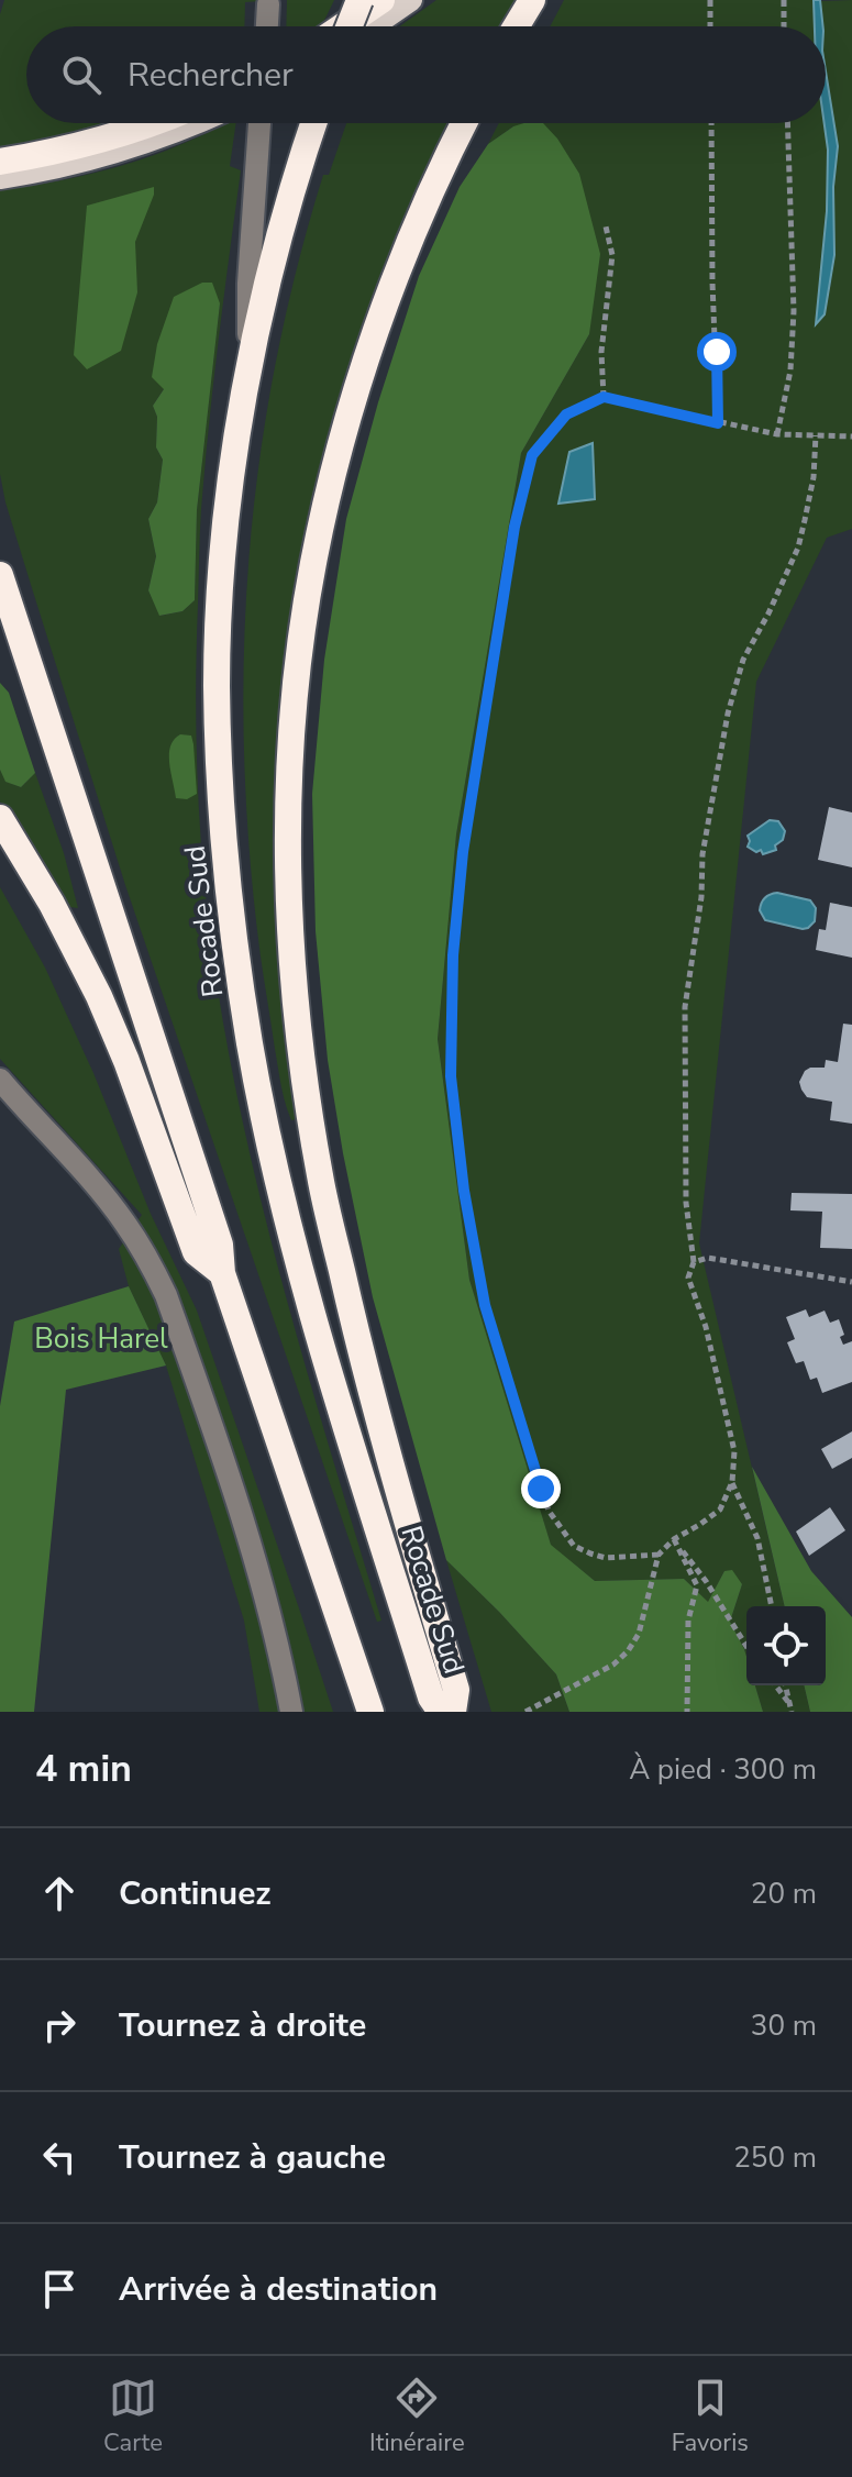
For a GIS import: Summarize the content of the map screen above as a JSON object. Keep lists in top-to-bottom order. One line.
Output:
{"streets":{"highway":["Rocade Sud"]},"parks":["Bois Harel"],"page":{"search":"Rechercher","heading":["4 min","À pied · 300 m"],"list":[["Continuez","20 m"],["Tournez à droite","30 m"],["Tournez à gauche","250 m"],"Arrivée à destination"],"nav":["Carte","Itinéraire","Favoris"]}}
